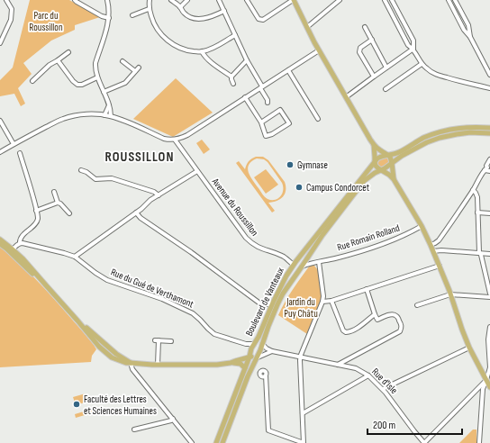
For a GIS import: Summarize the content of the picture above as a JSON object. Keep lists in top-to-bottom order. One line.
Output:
{"streets":{"main road":["Boulevard de Vanteaux"],"street":["Avenue du Roussillon","Rue Romain Rolland","Rue du Gué de Verthamont","Rue d'Isle"]},"crossings":[["Avenue du Roussillon","Rue Romain Rolland"],["Avenue du Roussillon","Boulevard de Vanteaux"],["Rue Romain Rolland","Boulevard de Vanteaux"],["Rue du Gué de Verthamont","Boulevard de Vanteaux"],["Rue du Gué de Verthamont","Rue d'Isle"],["Boulevard de Vanteaux","Rue d'Isle"]],"districts":["ROUSSILLON"],"parks":["Parc du Roussillon","Jardin du Puy Châtu"],"places":["Gymnase","Campus Condorcet","Faculté des Lettres et Sciences Humaines"],"scale_bar":"200 m"}
